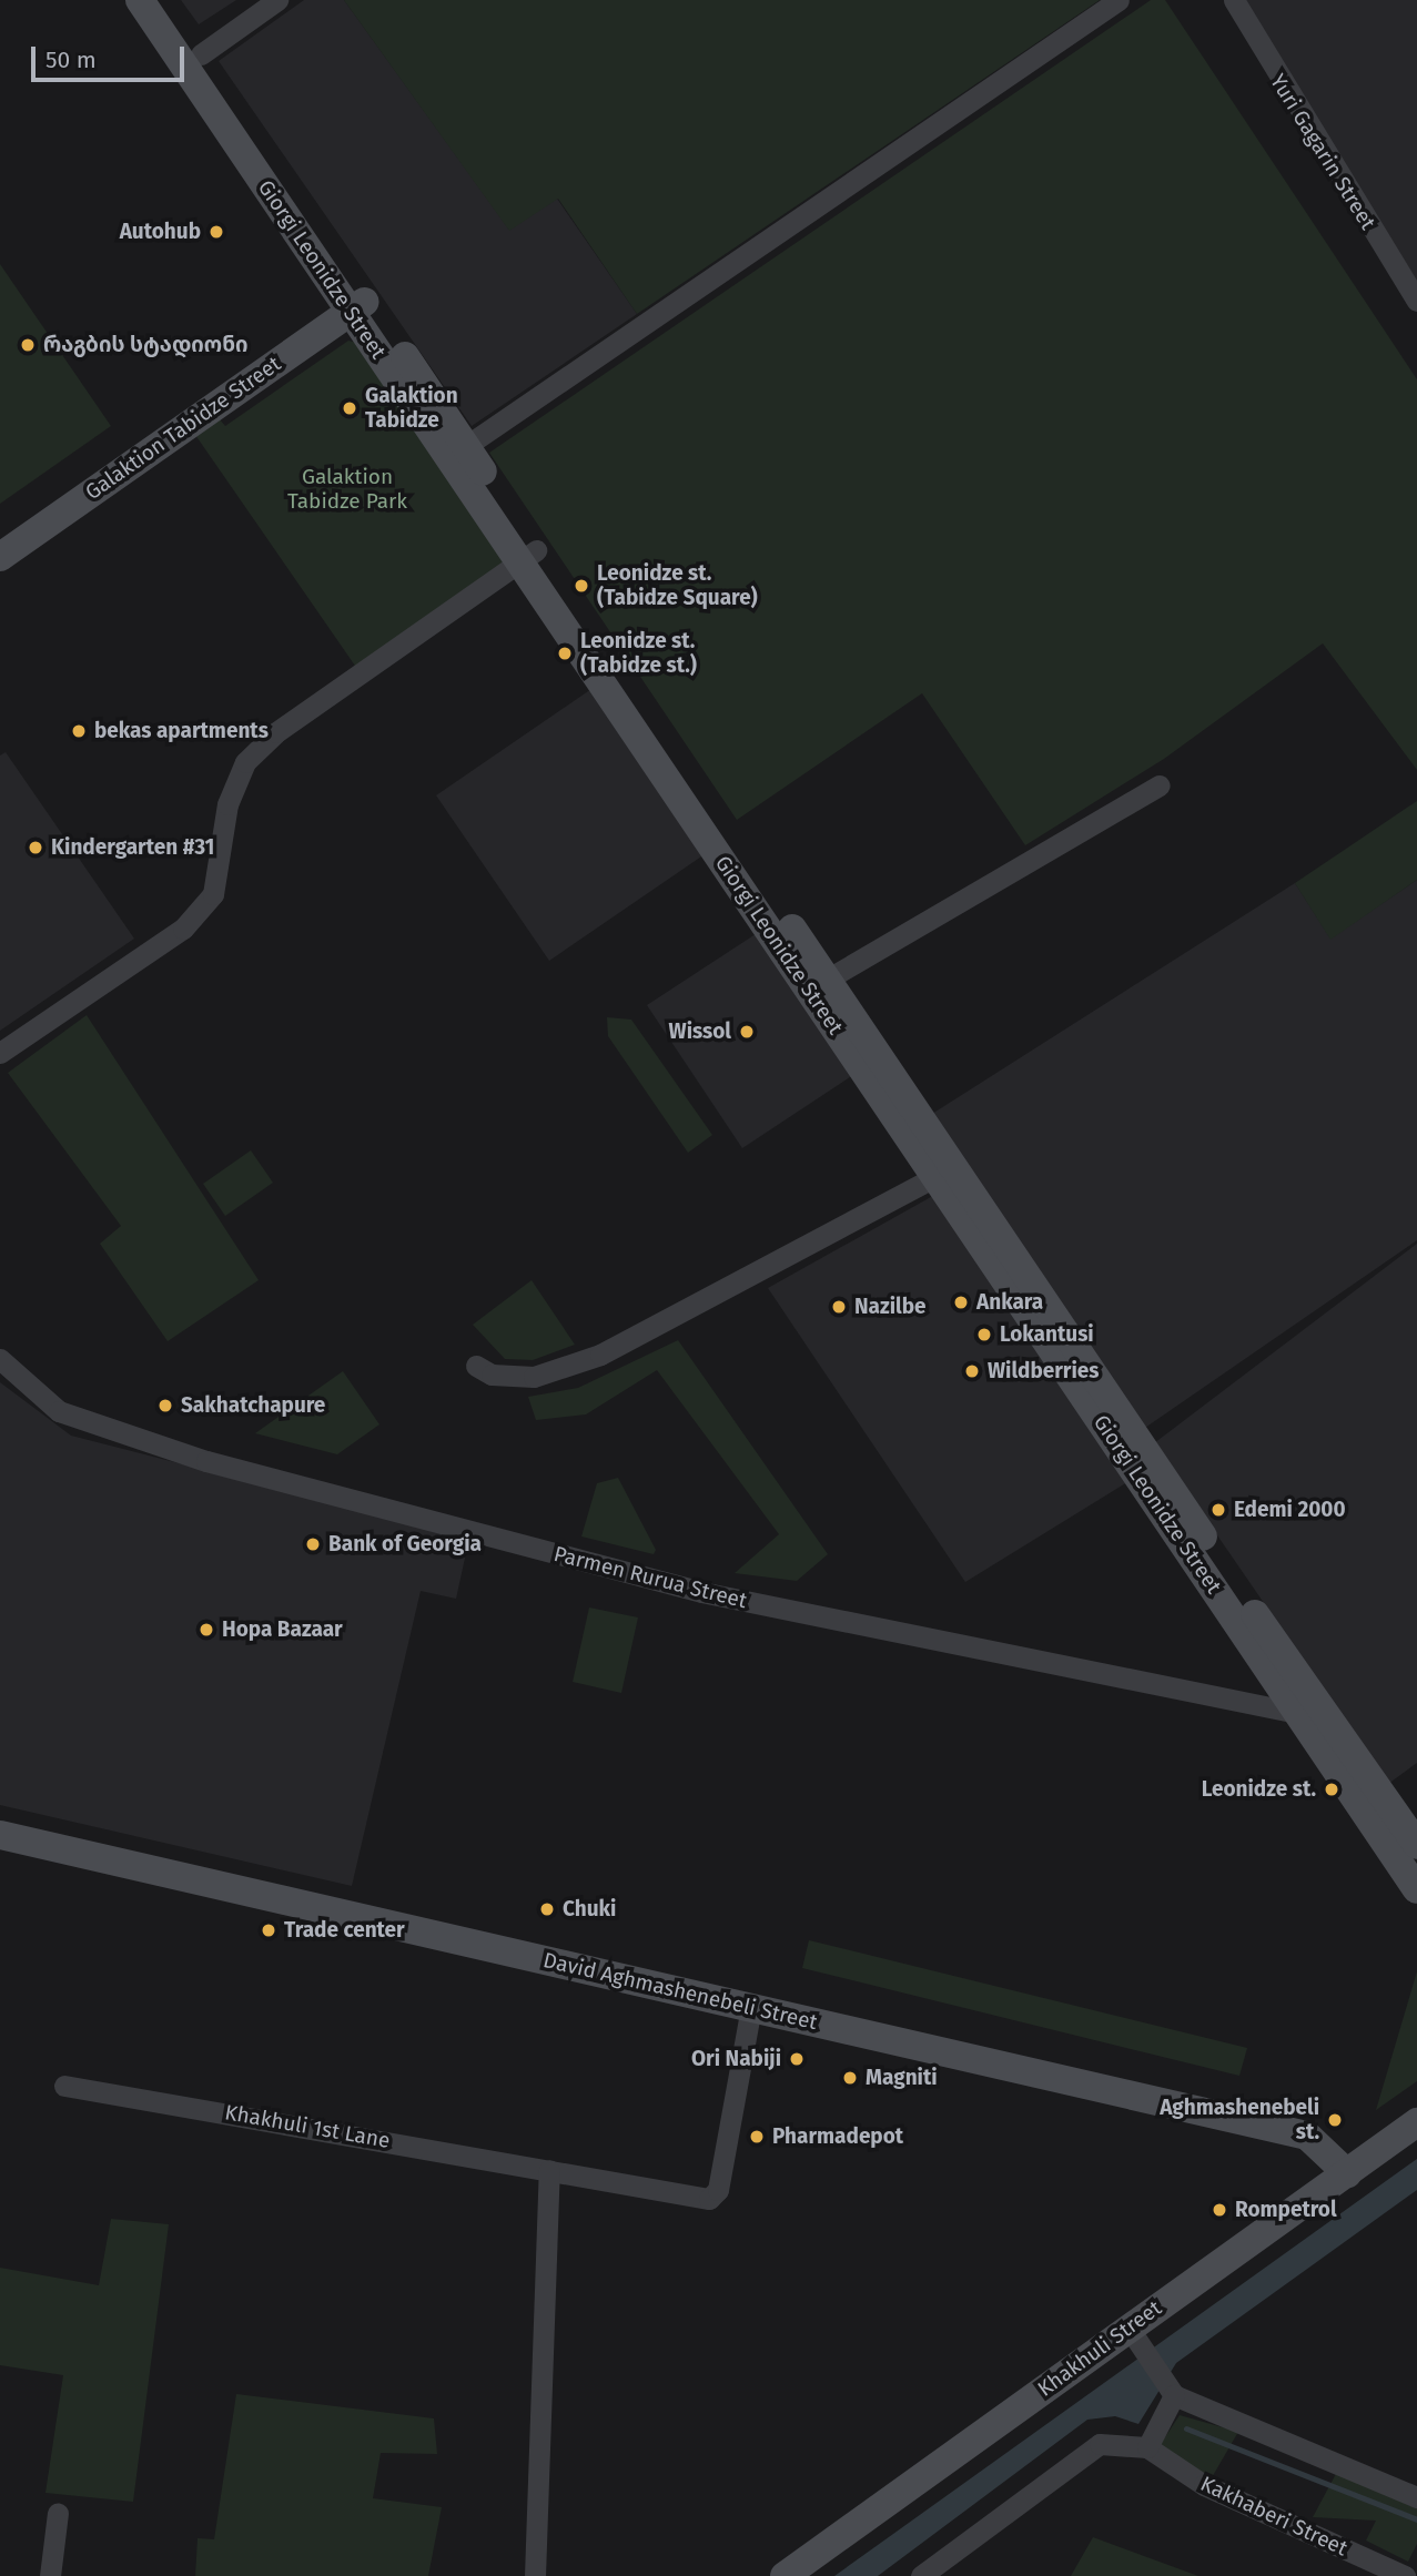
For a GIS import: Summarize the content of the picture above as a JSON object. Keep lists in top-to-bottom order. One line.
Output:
{"streets":{"main road":["Giorgi Leonidze Street","Galaktion Tabidze Street","David Aghmashenebeli Street","Khakhuli Street"],"street":["Yuri Gagarin Street","Parmen Rurua Street","Khakhuli 1st Lane","Kakhaberi Street"]},"crossings":[["Giorgi Leonidze Street","Galaktion Tabidze Street"],["Giorgi Leonidze Street","Parmen Rurua Street"],["David Aghmashenebeli Street","Khakhuli 1st Lane"],["David Aghmashenebeli Street","Khakhuli Street"]],"parks":["Galaktion Tabidze Park"],"places":["Autohub","რაგბის სტადიონი","Galaktion Tabidze","Leonidze st. (Tabidze Square)","Leonidze st. (Tabidze st.)","bekas apartments","Kindergarten #31","Wissol","Ankara","Nazilbe","Lokantusi","Wildberries","Sakhatchapure","Edemi 2000","Bank of Georgia","Hopa Bazaar","Leonidze st.","Chuki","Trade center","Ori Nabiji","Magniti","Aghmashenebeli st.","Pharmadepot","Rompetrol"],"scale_bar":"50 m"}
